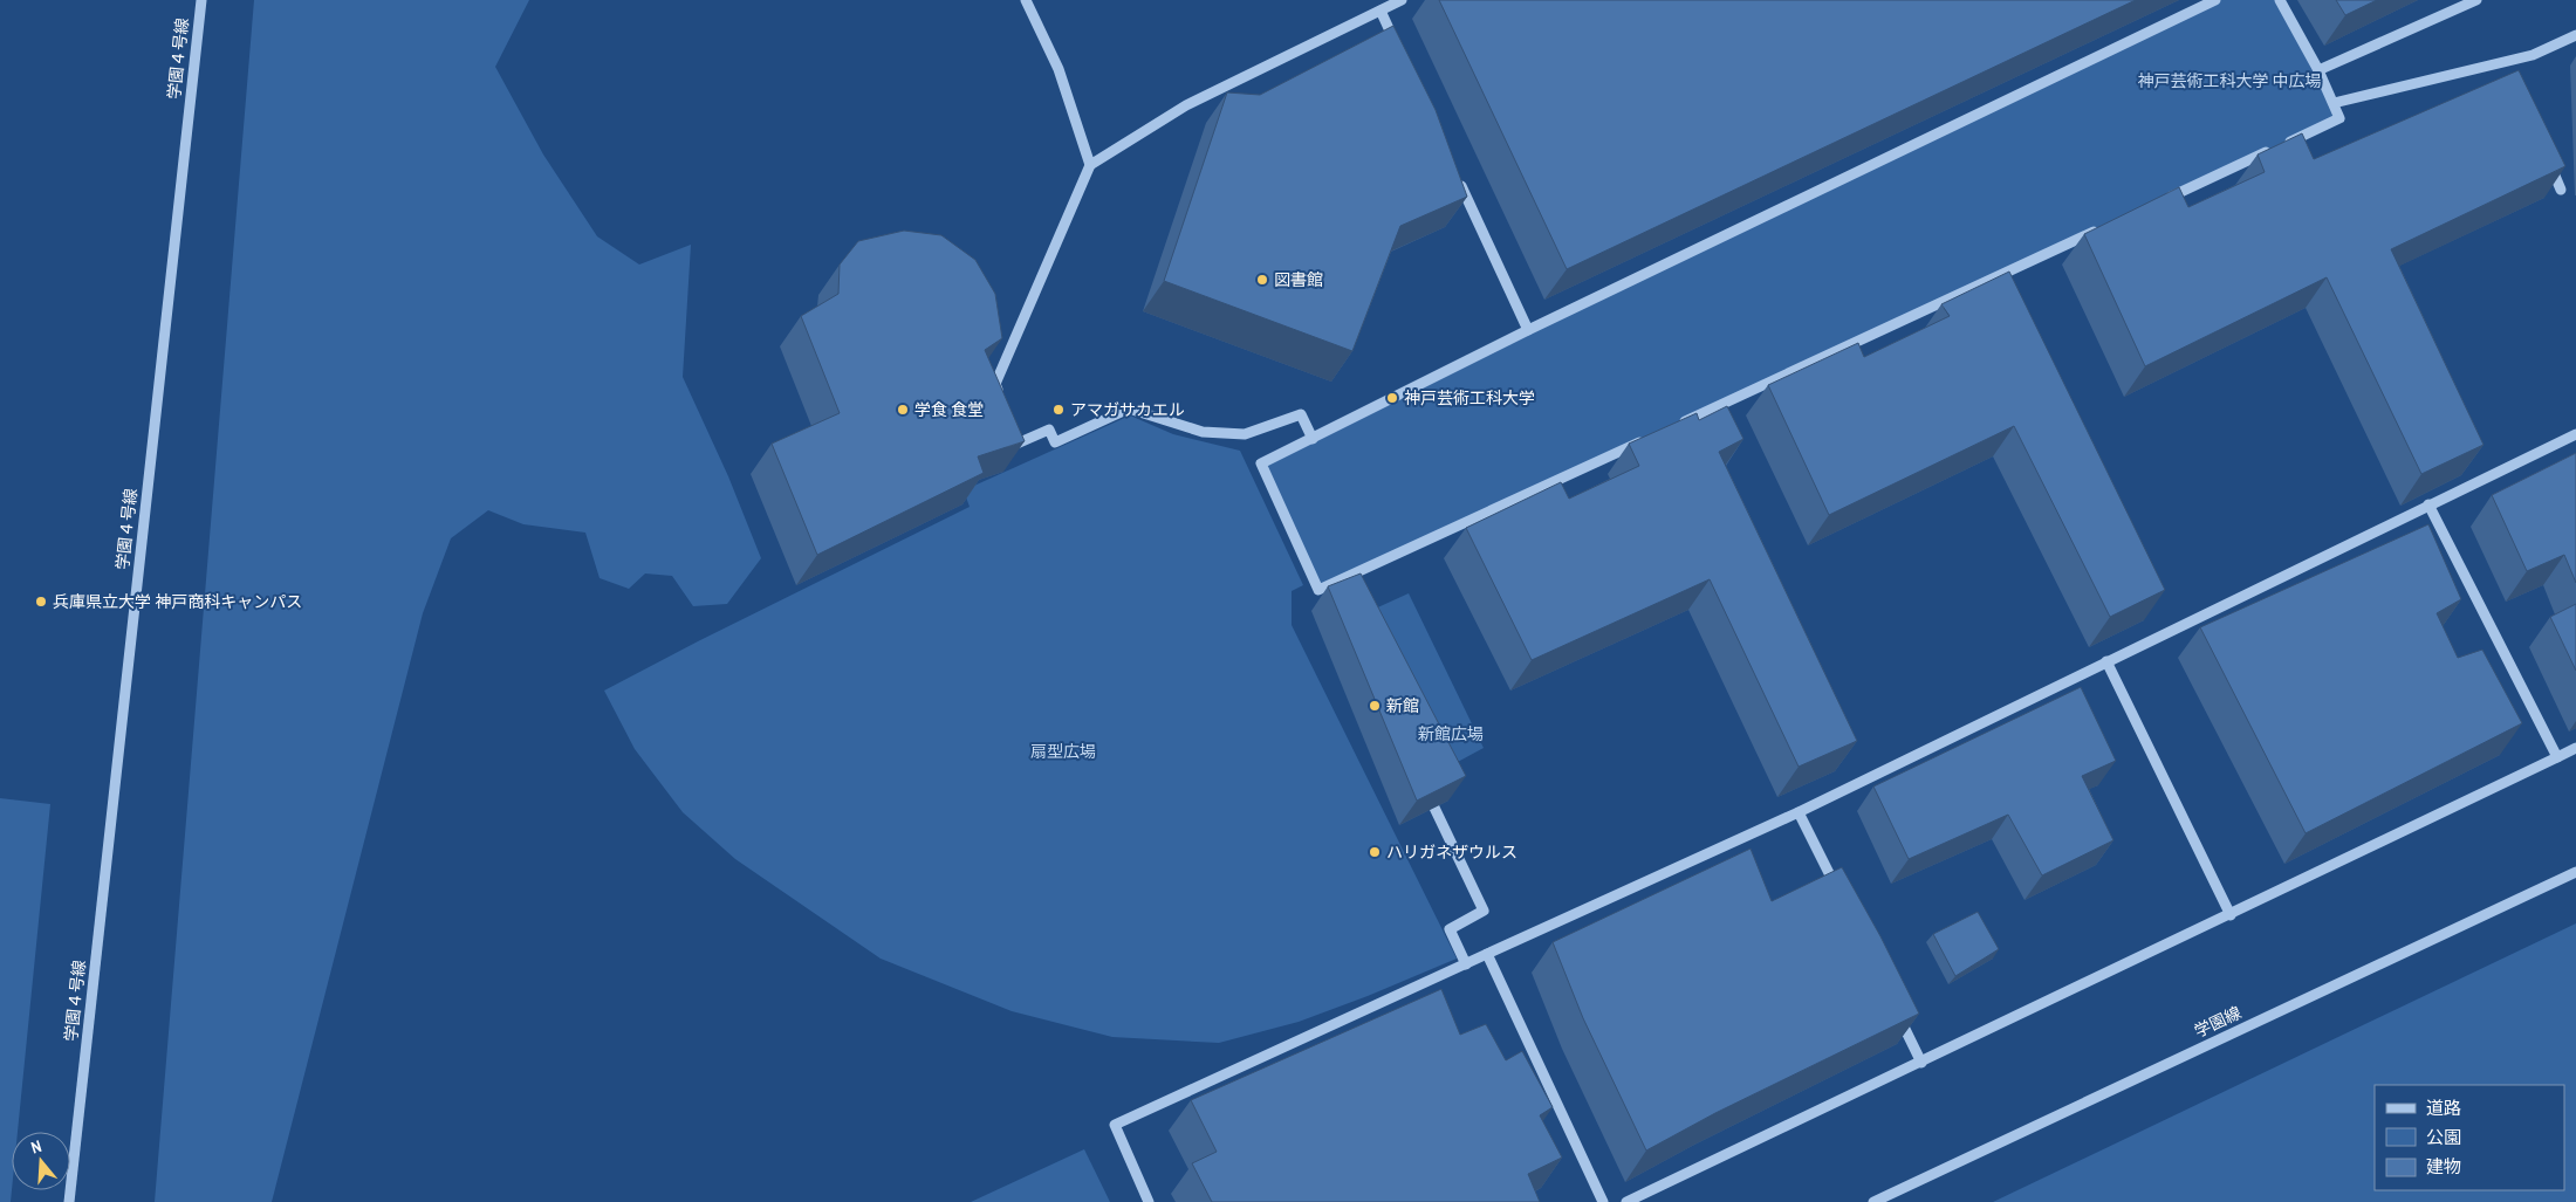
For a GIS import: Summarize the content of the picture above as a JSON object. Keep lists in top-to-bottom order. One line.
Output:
{"streets":{"street":["学園４号線","学園線"]},"parks":["神戸芸術工科大学 中広場","新館広場","扇型広場"],"places":["図書館","神戸芸術工科大学","学食 食堂","アマガサカエル","兵庫県立大学 神戸商科キャンパス","新館","ハリガネザウルス"],"legend":["道路","公園","建物"],"north":"top"}
